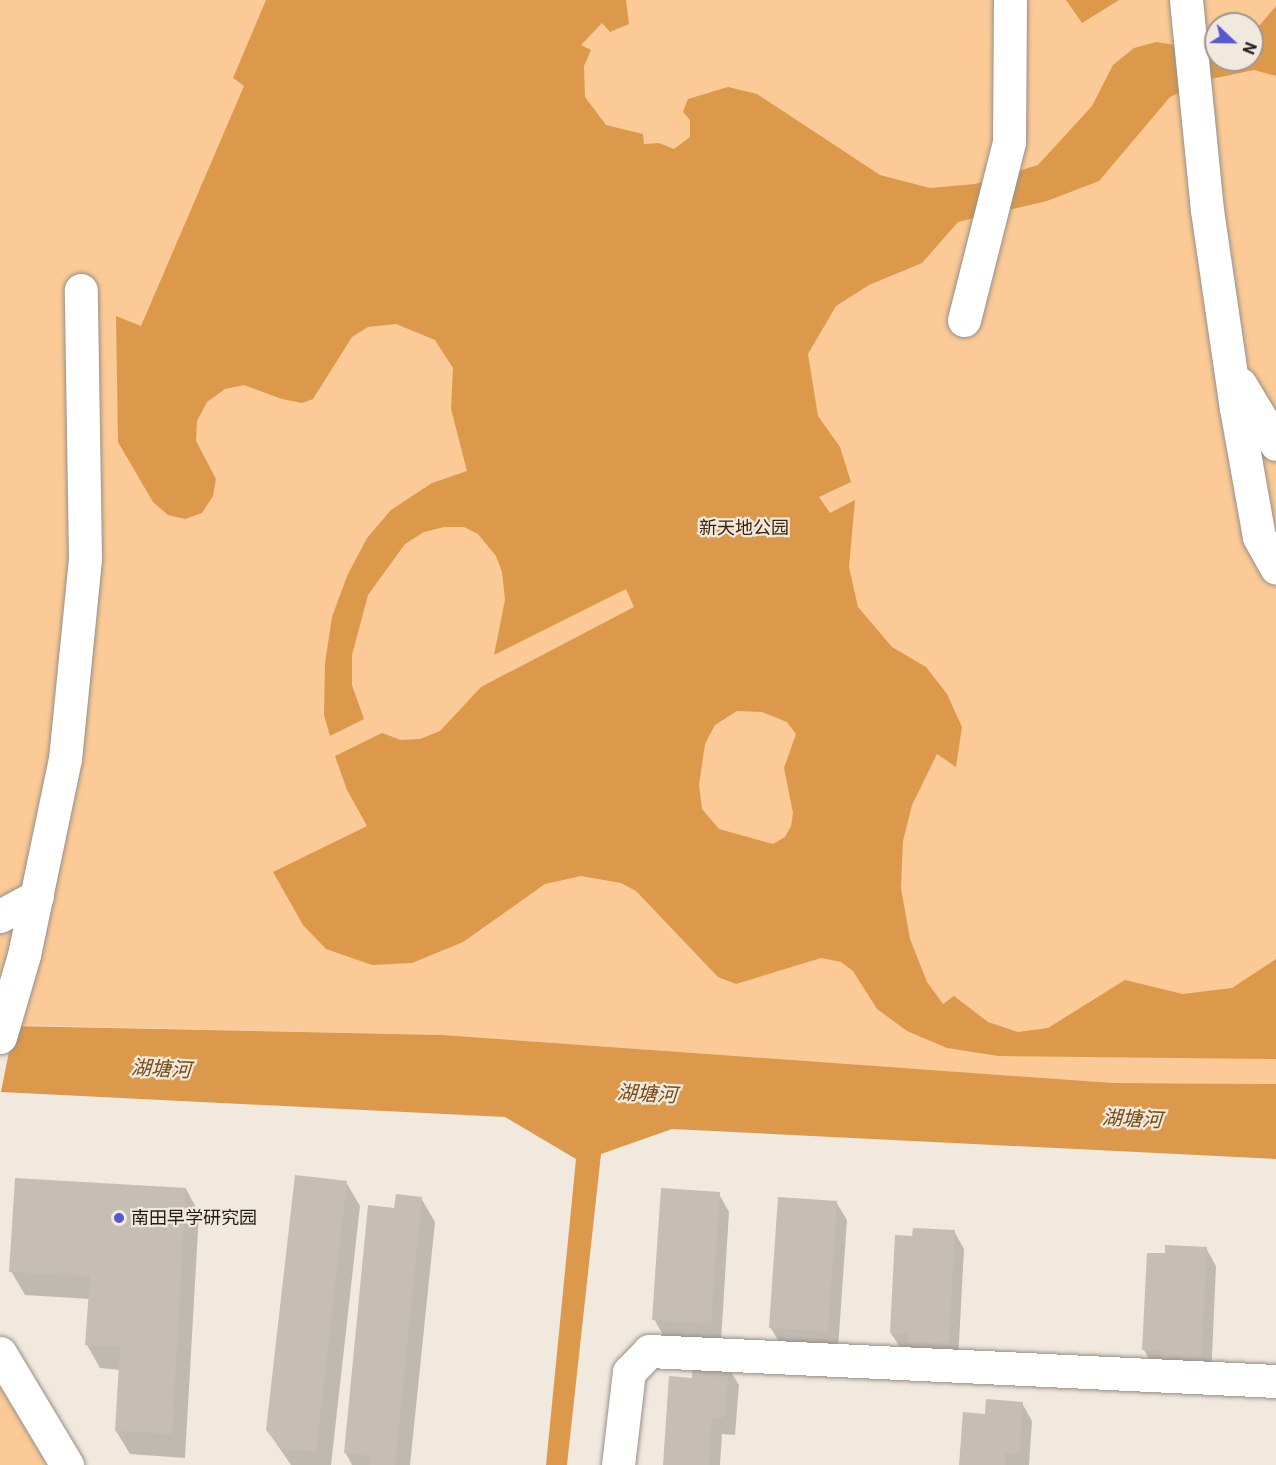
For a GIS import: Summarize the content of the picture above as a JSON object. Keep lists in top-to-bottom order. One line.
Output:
{"water":["湖塘河"],"parks":["新天地公园"],"places":["南田早学研究园"],"north":"right"}
